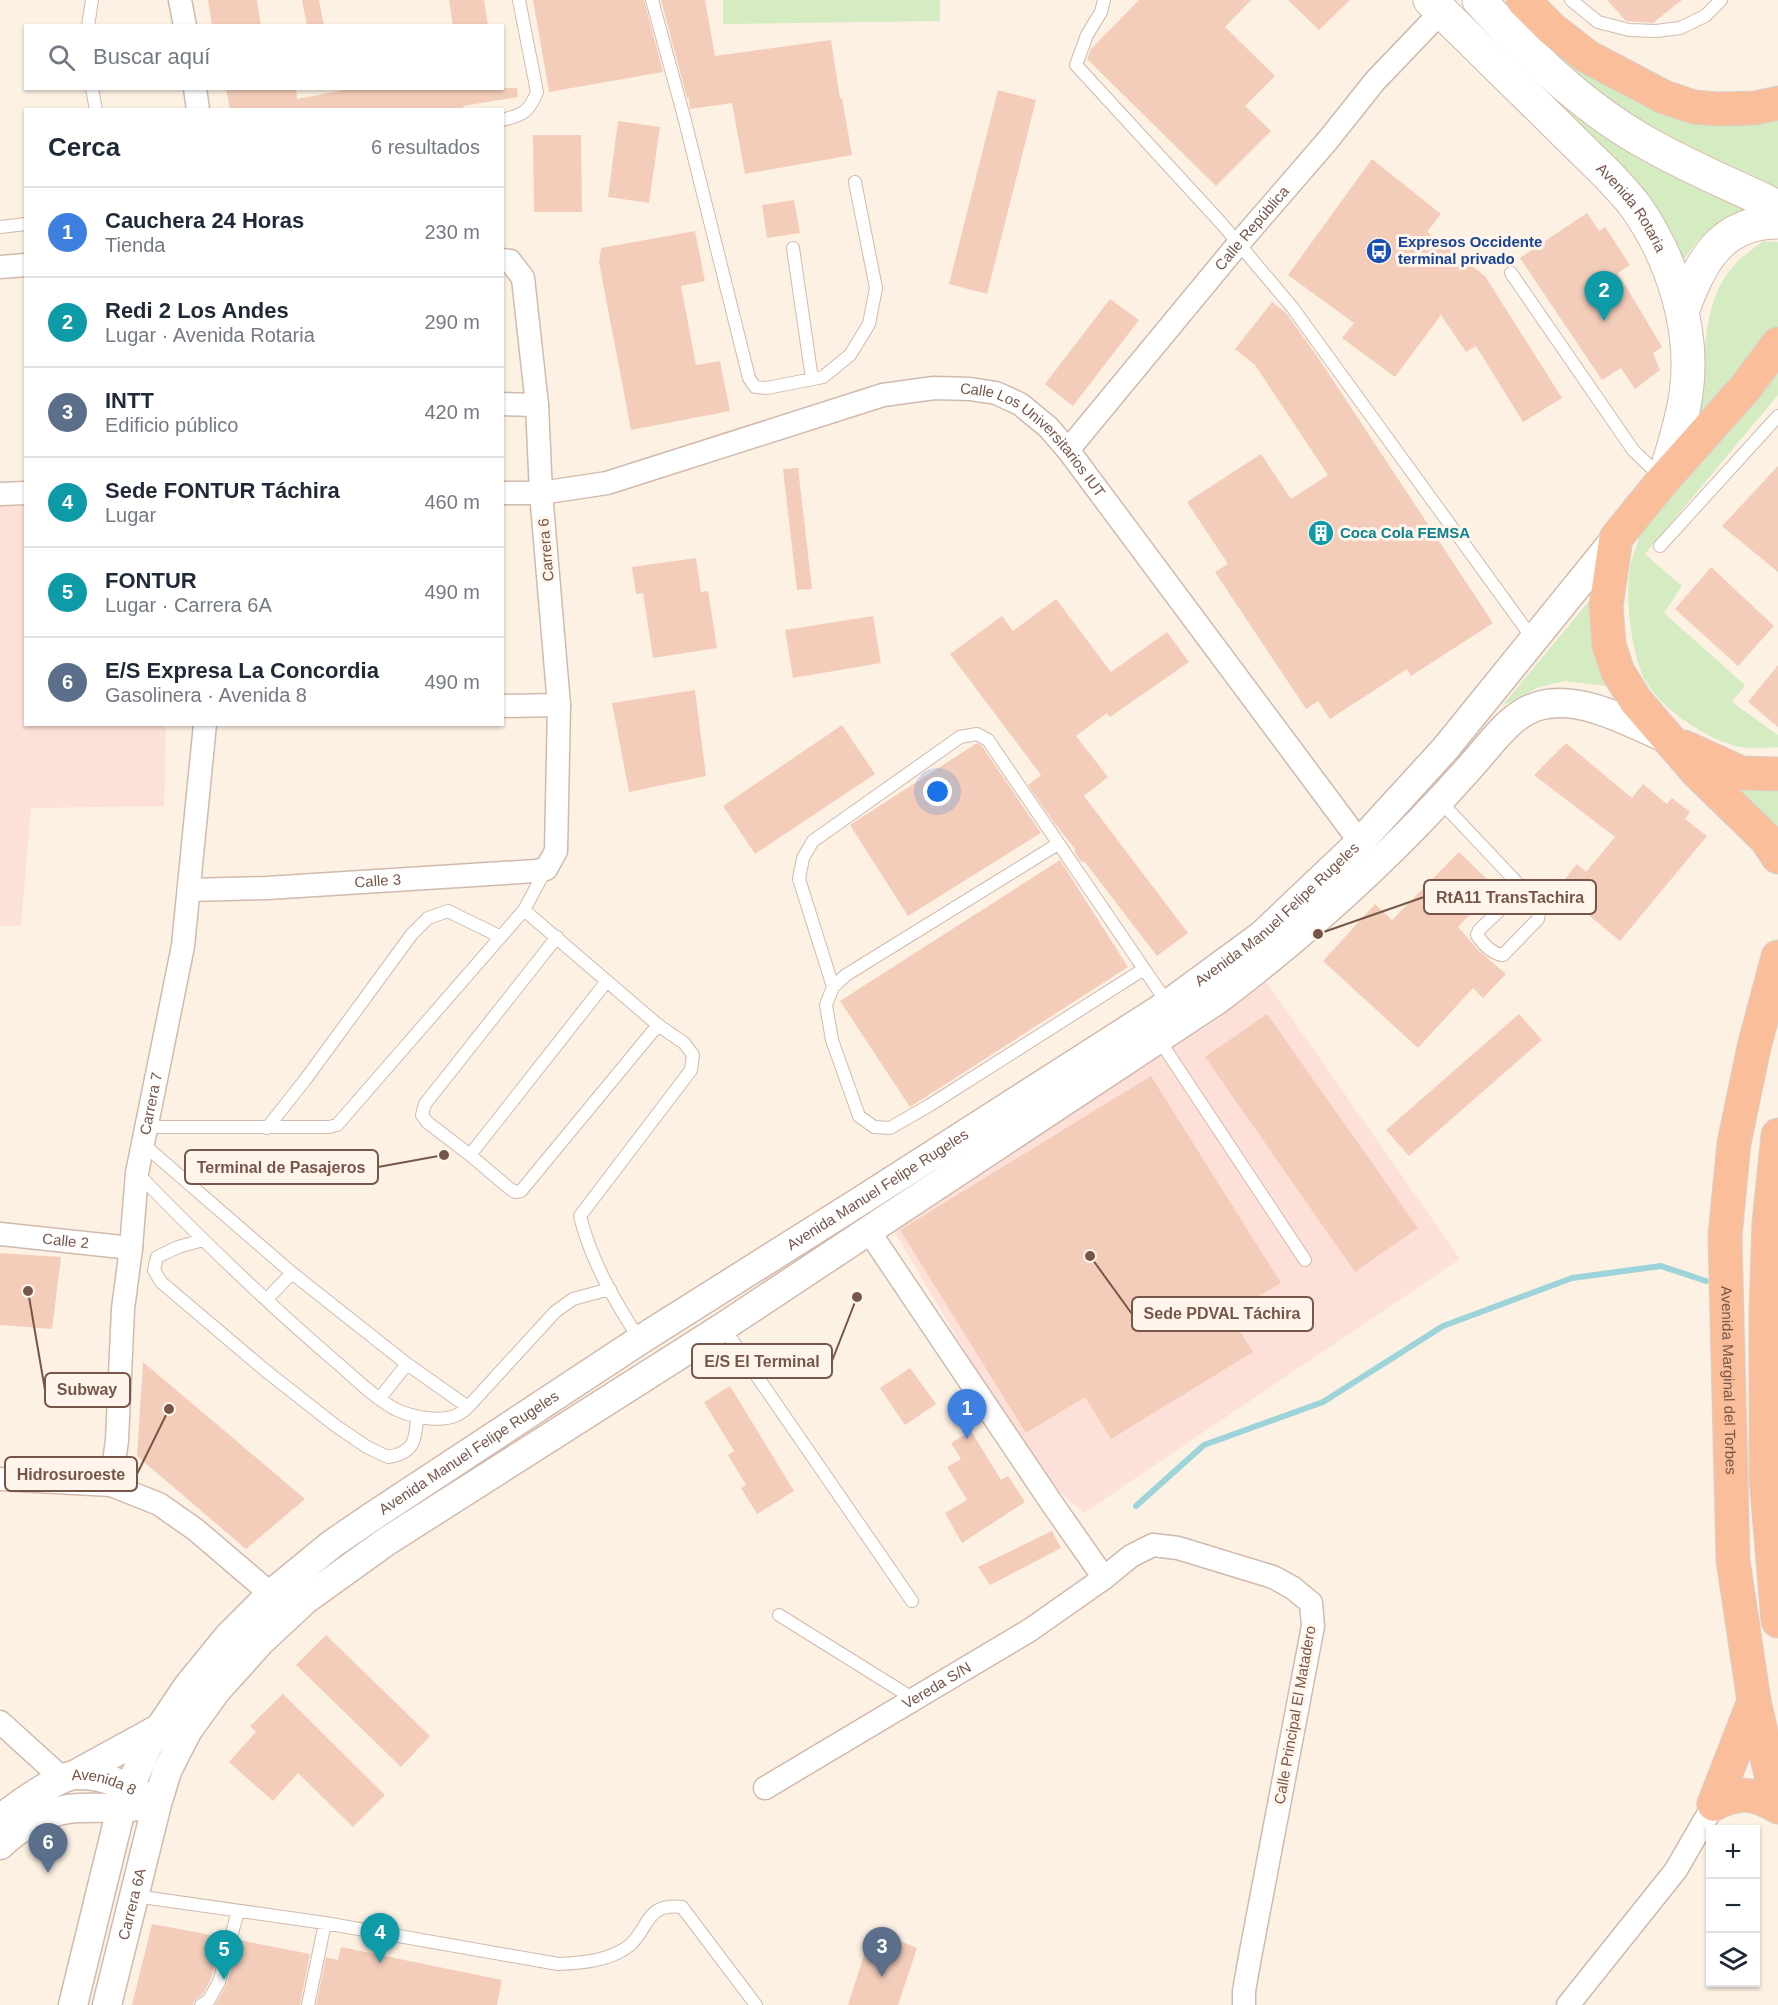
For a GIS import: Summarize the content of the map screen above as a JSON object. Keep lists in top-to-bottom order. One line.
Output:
{"streets":{"highway":["Avenida Marginal del Torbes"],"main road":["Avenida Rotaria"],"street":["Calle República","Calle Los Universitarios IUT","Carrera 6","Calle 3","Avenida Manuel Felipe Rugeles","Carrera 7","Calle 2","Vereda S/N","Calle Principal El Matadero","Avenida 8","Carrera 6A"]},"crossings":[["Avenida Rotaria","Calle República"],["Calle República","Calle Los Universitarios IUT"],["Calle Los Universitarios IUT","Carrera 6"],["Calle Los Universitarios IUT","Avenida Manuel Felipe Rugeles"],["Carrera 6","Calle 3"],["Calle 3","Carrera 7"],["Avenida Manuel Felipe Rugeles","Avenida 8"],["Avenida Manuel Felipe Rugeles","Carrera 6A"],["Carrera 7","Calle 2"],["Vereda S/N","Calle Principal El Matadero"],["Avenida 8","Carrera 6A"]],"places":{"bus stop":["Expresos Occidente terminal privado"],"building":["Coca Cola FEMSA"],"other":["RtA11 TransTachira","Terminal de Pasajeros","Sede PDVAL Táchira","Subway","E/S El Terminal","Hidrosuroeste"]},"page":{"search":"Buscar aquí","heading":["Cerca","6 resultados"],"list":[{"mark":"1","name":"Cauchera 24 Horas","note":"Tienda","value":"230 m"},{"mark":"2","name":"Redi 2 Los Andes","note":"Lugar · Avenida Rotaria","value":"290 m"},{"mark":"3","name":"INTT","note":"Edificio público","value":"420 m"},{"mark":"4","name":"Sede FONTUR Táchira","note":"Lugar","value":"460 m"},{"mark":"5","name":"FONTUR","note":"Lugar · Carrera 6A","value":"490 m"},{"mark":"6","name":"E/S Expresa La Concordia","note":"Gasolinera · Avenida 8","value":"490 m"}],"pins":["2","1","6","4","3","5"],"map_buttons":["+","−"]}}
